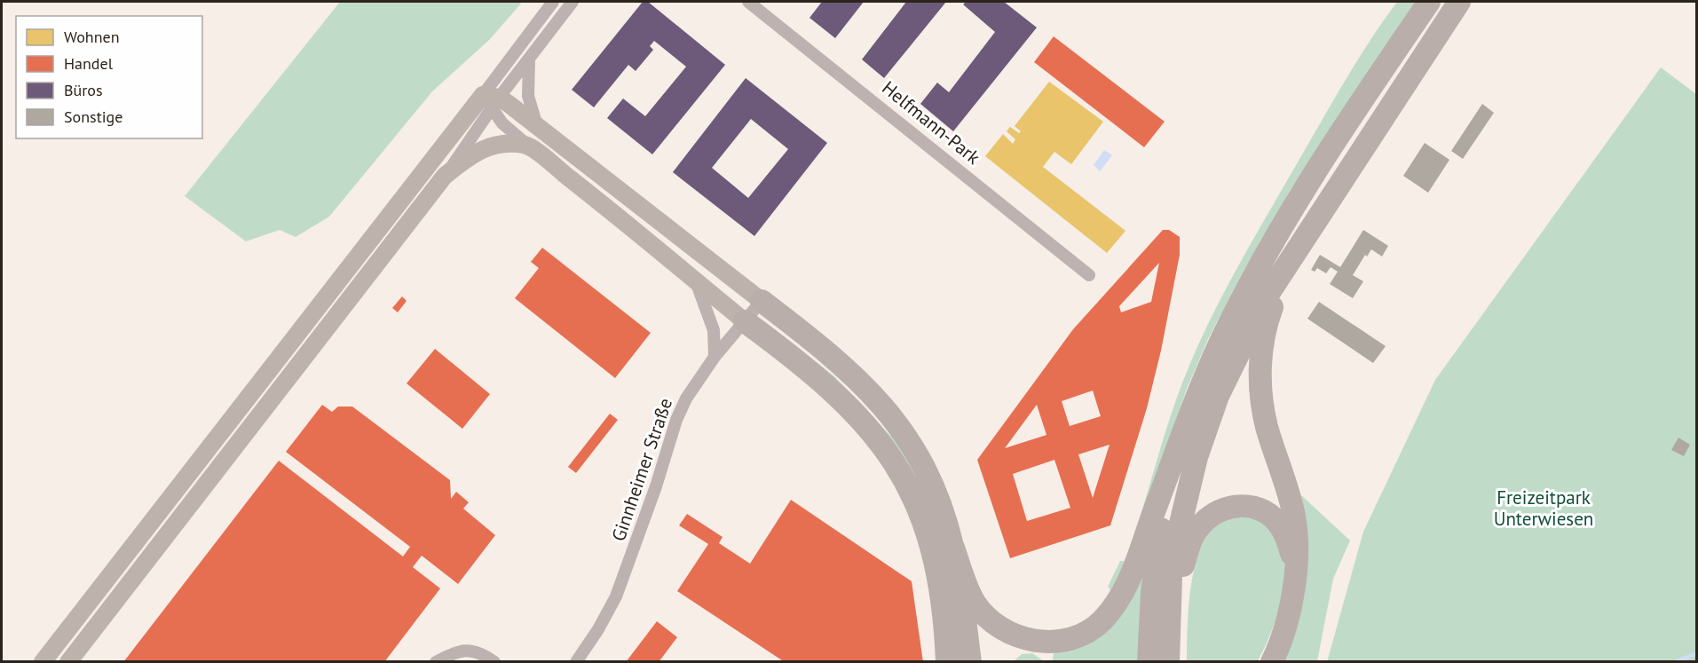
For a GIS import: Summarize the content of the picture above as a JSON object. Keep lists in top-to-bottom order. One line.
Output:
{"streets":{"street":["Helfmann-Park","Ginnheimer Straße"]},"parks":["Freizeitpark Unterwiesen"],"legend":["Wohnen","Handel","Büros","Sonstige"]}
